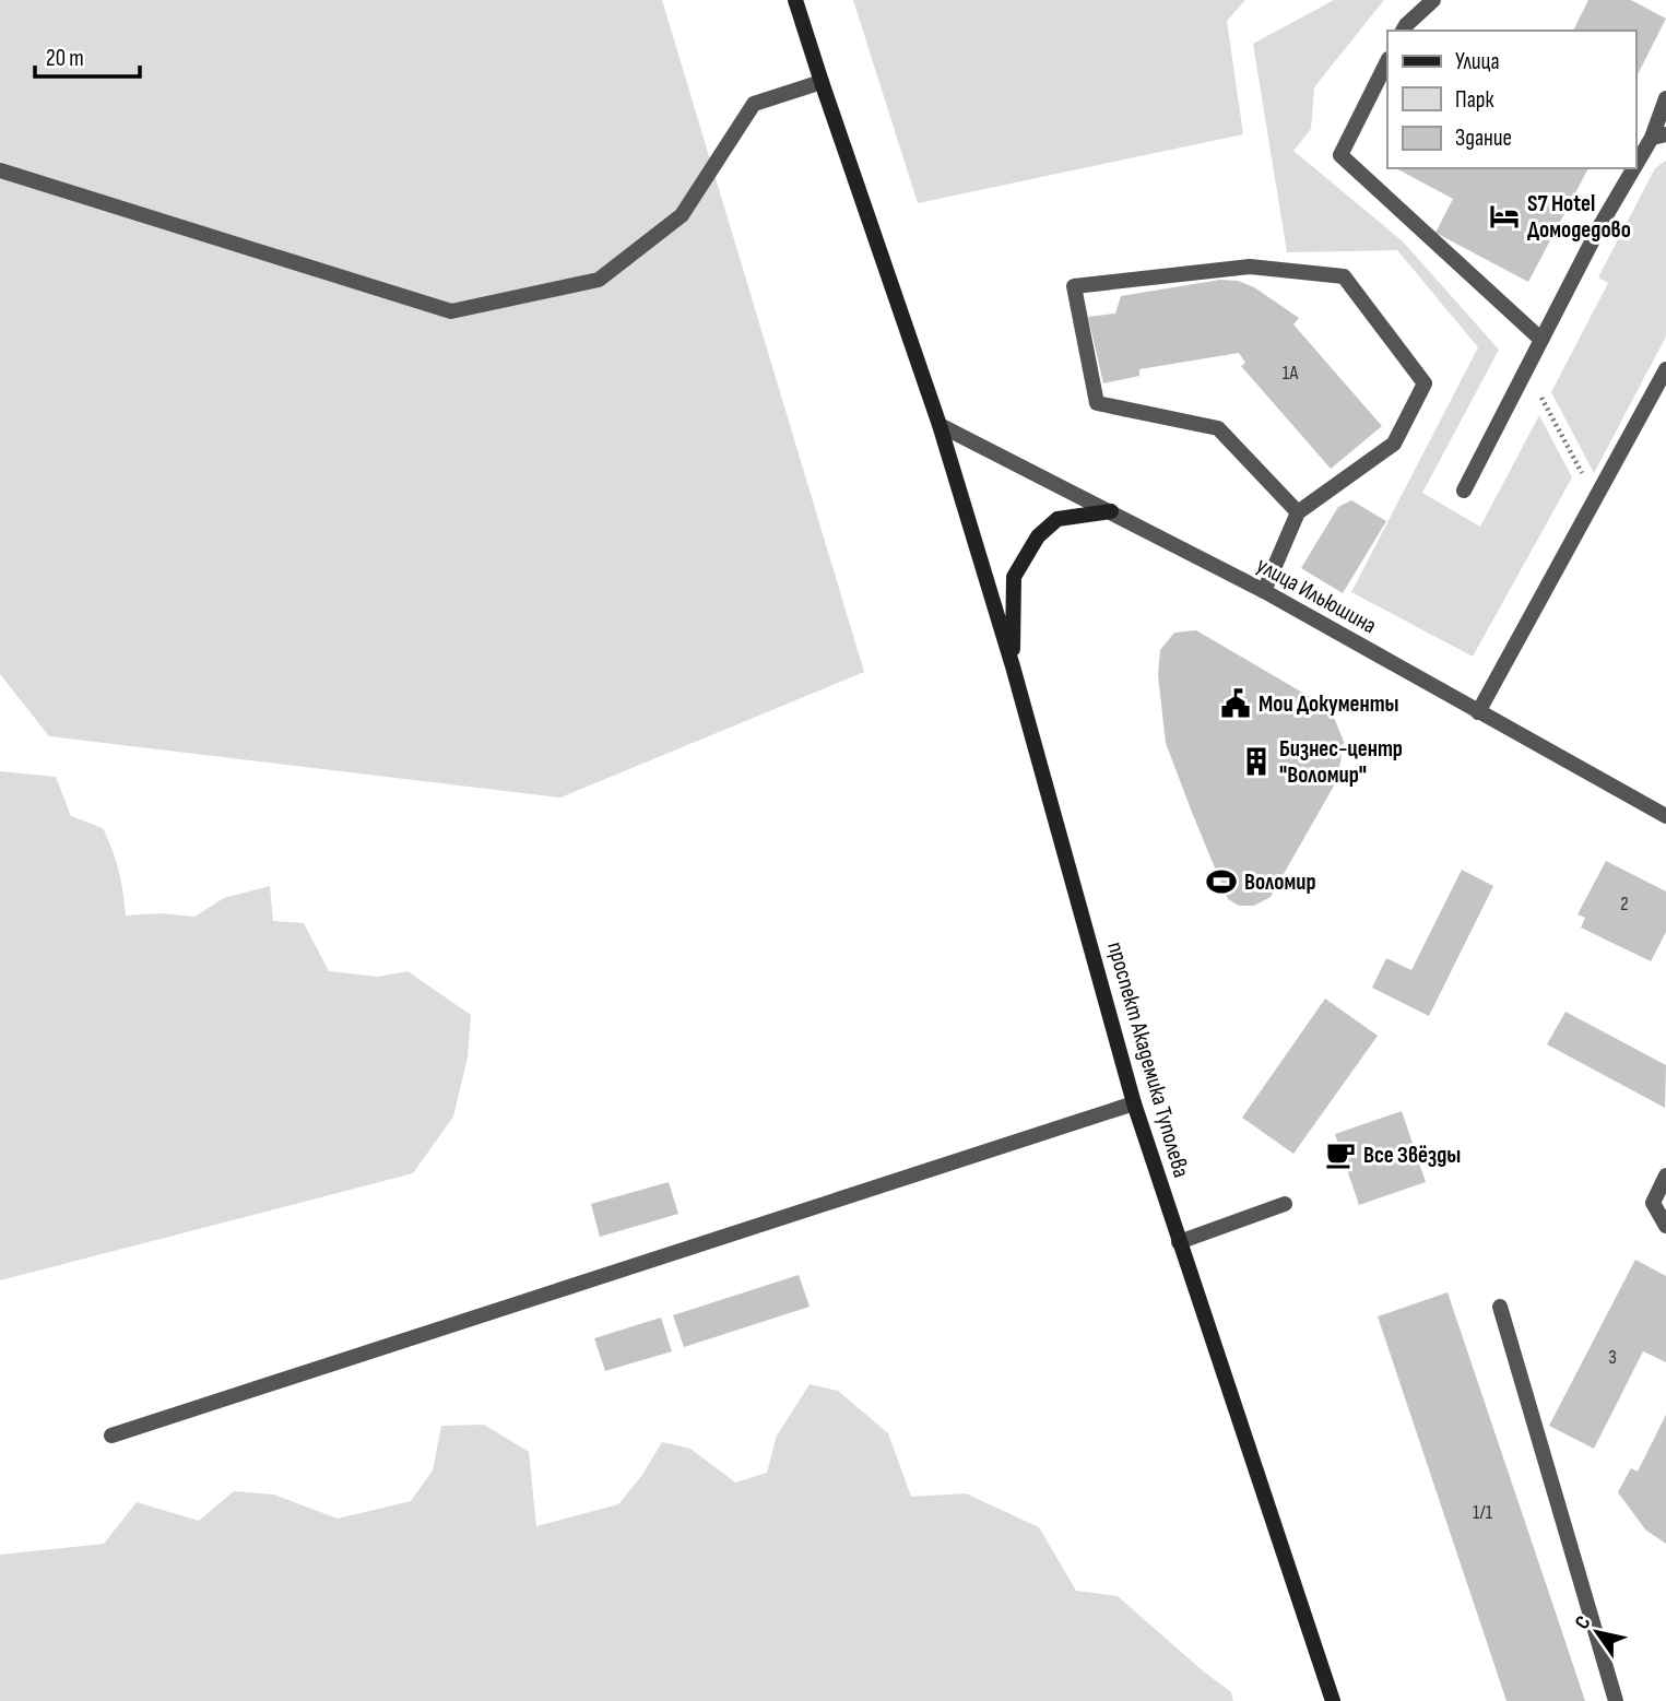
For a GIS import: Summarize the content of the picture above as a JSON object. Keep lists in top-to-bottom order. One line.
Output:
{"streets":{"main road":["проспект Академика Туполева"],"street":["улица Ильюшина"]},"crossings":[["улица Ильюшина","проспект Академика Туполева"]],"places":{"hotel":["S7 Hotel Домодедово"],"public building":["Мои Документы"],"building":["Бизнес-центр \"Воломир\""],"sports":["Воломир"],"cafe":["Все Звёзды"]},"house_numbers":["1А","2","3","1/1"],"legend":["Улица","Парк","Здание"],"scale_bar":"20 m","north":"top left"}
